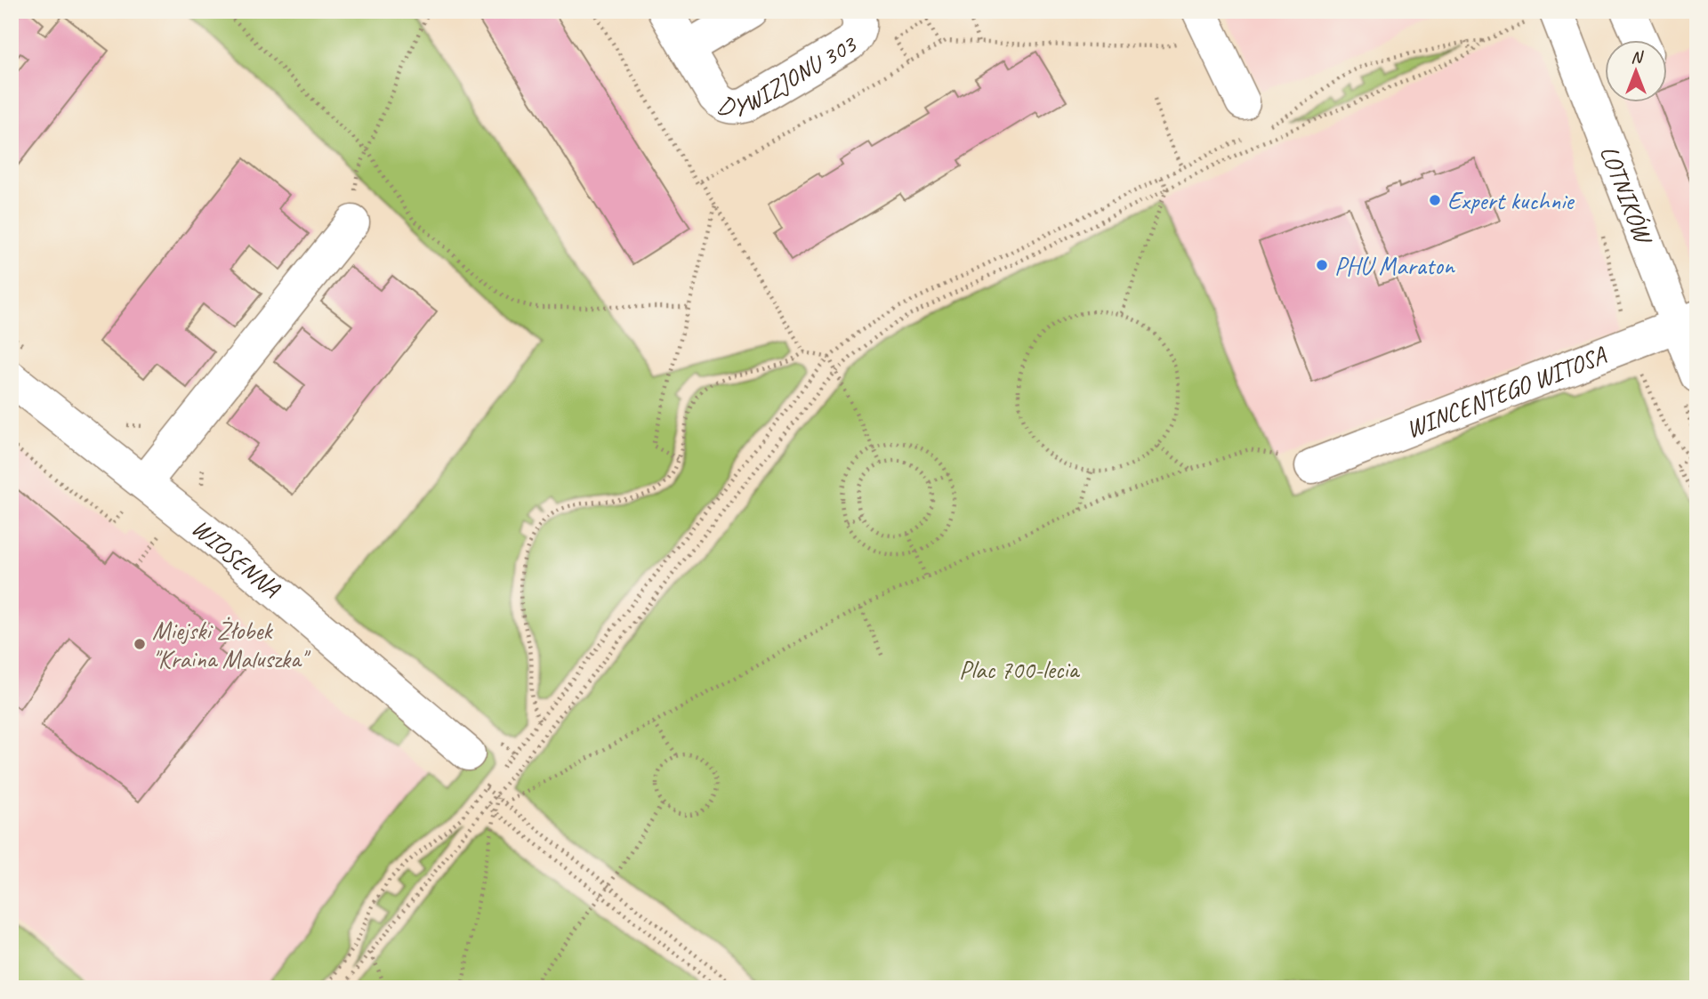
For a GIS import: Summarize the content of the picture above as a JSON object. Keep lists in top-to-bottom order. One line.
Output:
{"streets":{"street":["DYWIZJONU 303","LOTNIKÓW","WINCENTEGO WITOSA","WIOSENNA"]},"crossings":[["LOTNIKÓW","WINCENTEGO WITOSA"]],"parks":["Plac 700-lecia"],"places":["Expert kuchnie","PHU Maraton","Miejski Żłobek \"Kraina Maluszka\""],"north":"top"}
